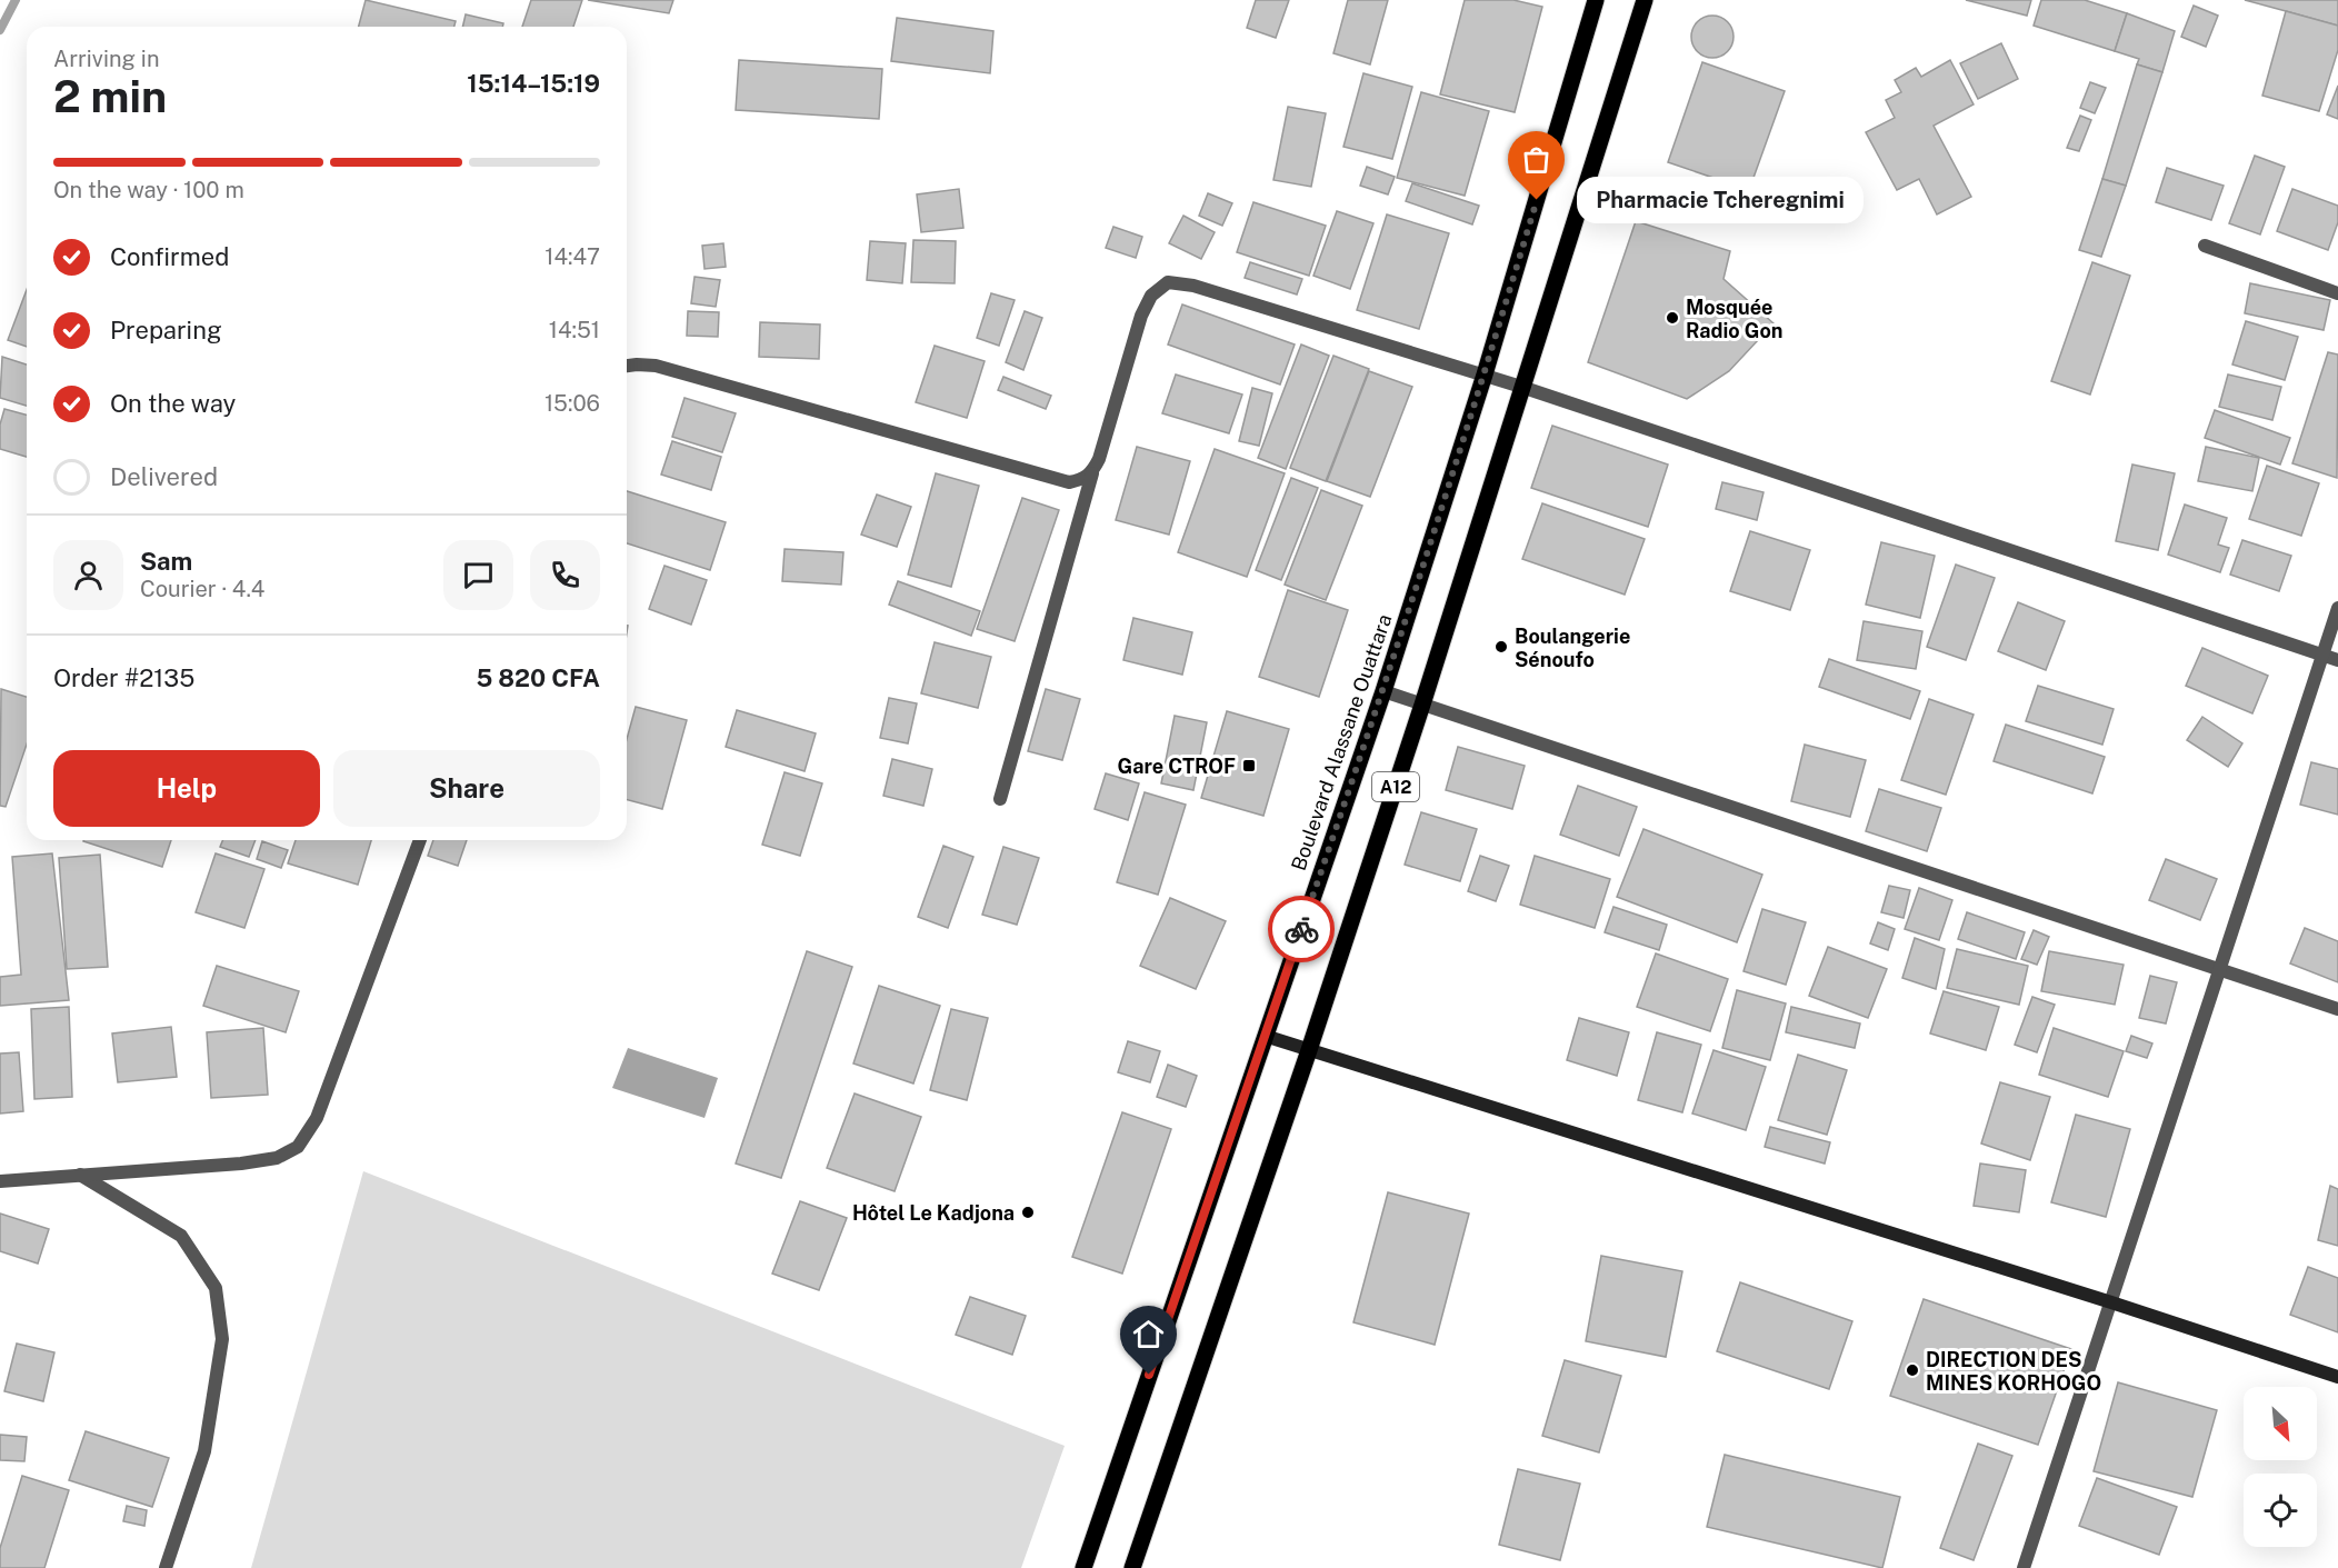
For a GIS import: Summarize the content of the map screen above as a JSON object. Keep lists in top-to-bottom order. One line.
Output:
{"streets":{"main road":["Boulevard Alassane Ouattara","A12"]},"places":{"other":["Pharmacie Tcheregnimi","Mosquée Radio Gon","Boulangerie Sénoufo","Hôtel Le Kadjona","DIRECTION DES MINES KORHOGO"],"transit":["Gare CTROF"]},"north":"bottom right","page":{"heading":["2 min","Arriving in","15:14–15:19"],"panel":["Sam","Courier · 4.4","Order #2135","5 820 CFA"],"bar":"On the way · 100 m","bubble":"Pharmacie Tcheregnimi","list":[["Confirmed","14:47"],["Preparing","14:51"],["On the way","15:06"],"Delivered"],"buttons":["Help","Share"]}}
